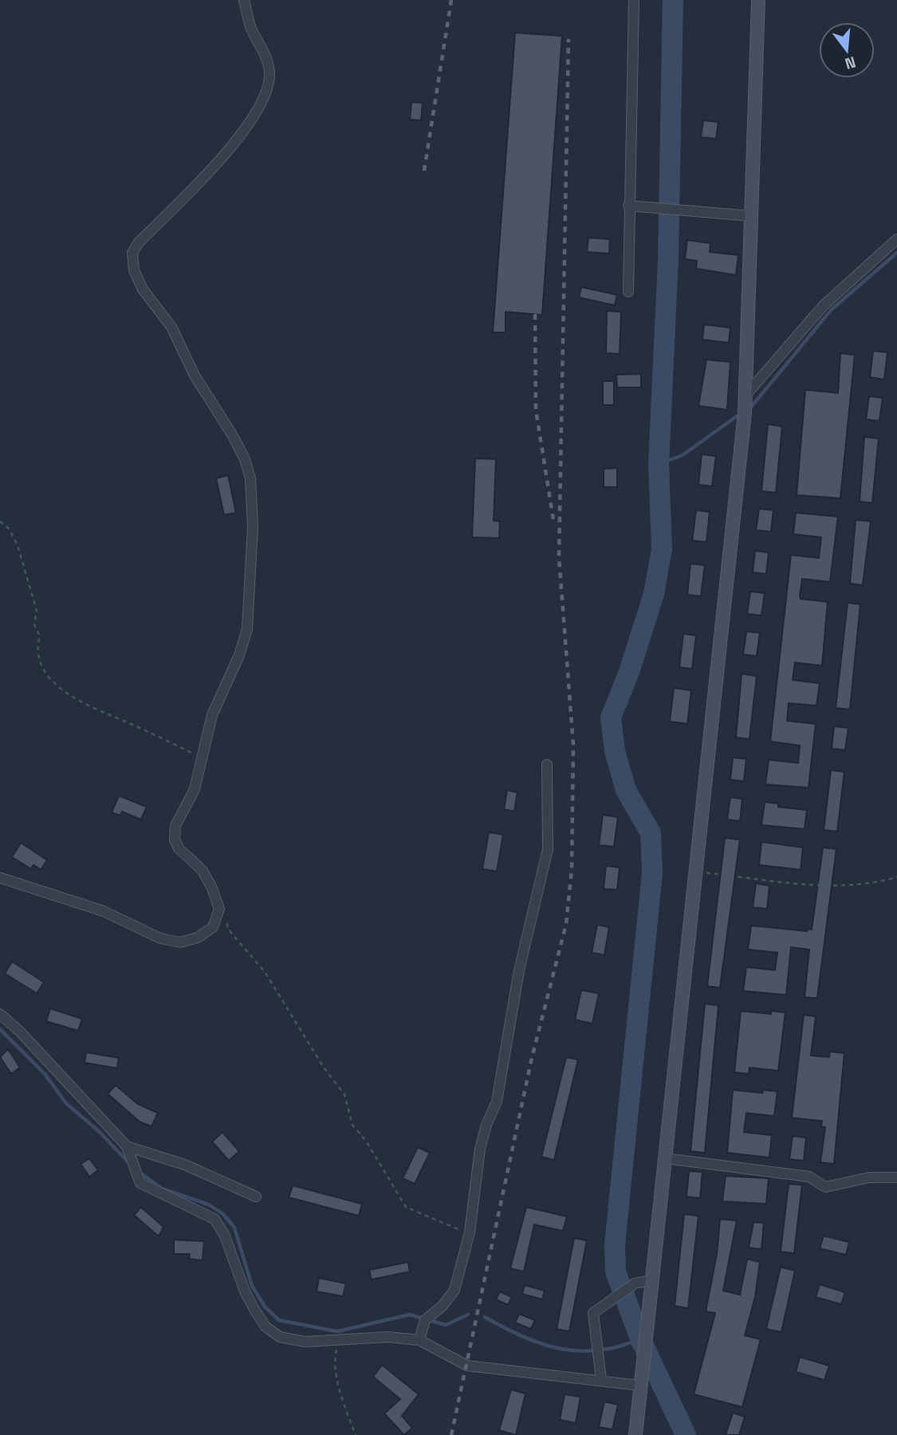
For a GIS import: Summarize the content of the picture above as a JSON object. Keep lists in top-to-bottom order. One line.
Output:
{"north":"bottom"}
